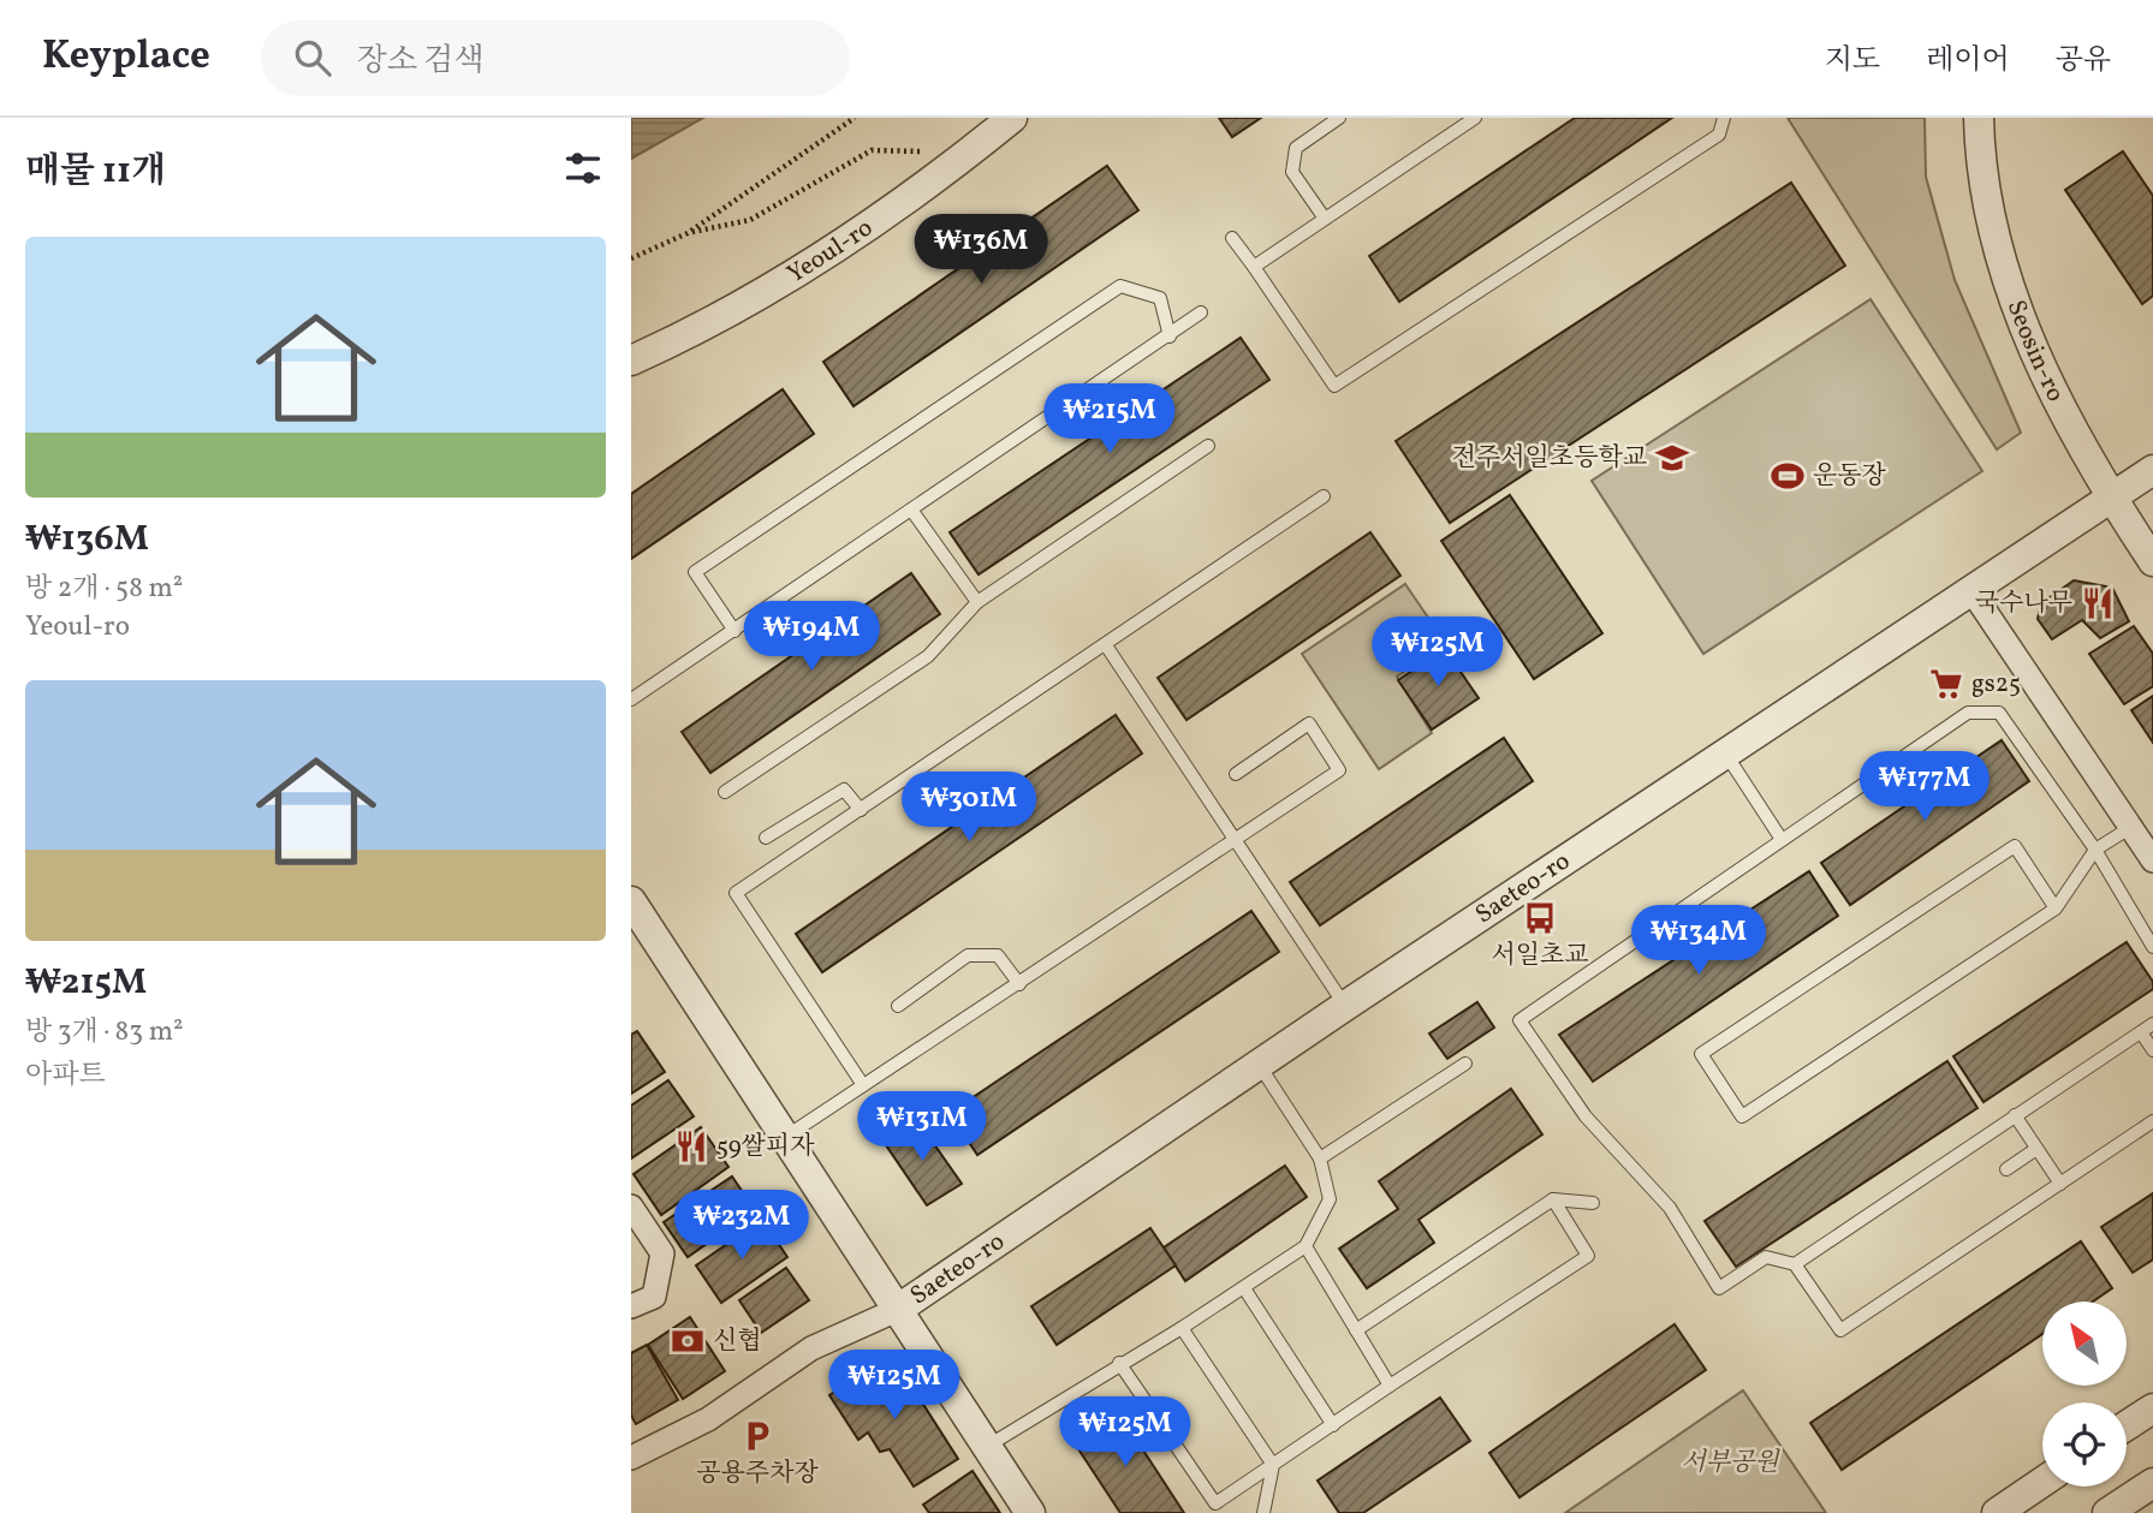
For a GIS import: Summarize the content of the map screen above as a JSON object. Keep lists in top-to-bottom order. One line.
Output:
{"streets":{"street":["Yeoul-ro","Seosin-ro","Saeteo-ro"]},"crossings":[["Seosin-ro","Saeteo-ro"]],"parks":["서부공원"],"places":{"school or university":["전주서일초등학교"],"sports":["운동장"],"restaurant":["국수나무","59쌀피자"],"supermarket":["gs25"],"bus stop":["서일초교"],"bank":["신협"],"parking":["공용주차장"]},"north":"top left","page":{"header":"Keyplace","search":"장소 검색","nav":["지도","레이어","공유"],"heading":"매물 11개","price":["₩136M","₩215M","₩194M","₩125M","₩177M","₩301M","₩134M","₩131M","₩232M","₩125M","₩125M"],"list":[{"name":"₩136M","note":"방 2개 · 58 m² · Yeoul-ro"},{"name":"₩215M","note":"방 3개 · 83 m² · 아파트"}]}}
